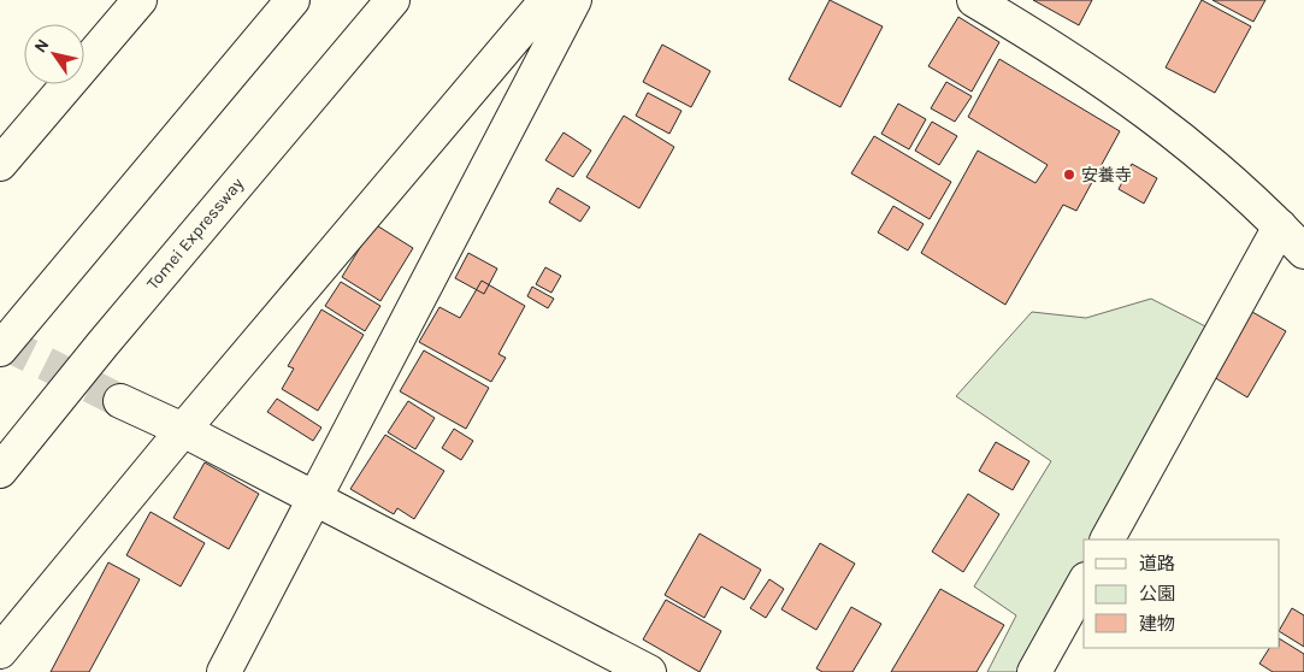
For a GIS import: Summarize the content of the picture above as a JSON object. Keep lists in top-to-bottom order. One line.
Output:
{"streets":{"main road":["Tomei Expressway"]},"places":["安養寺"],"legend":["道路","公園","建物"],"north":"top left"}
